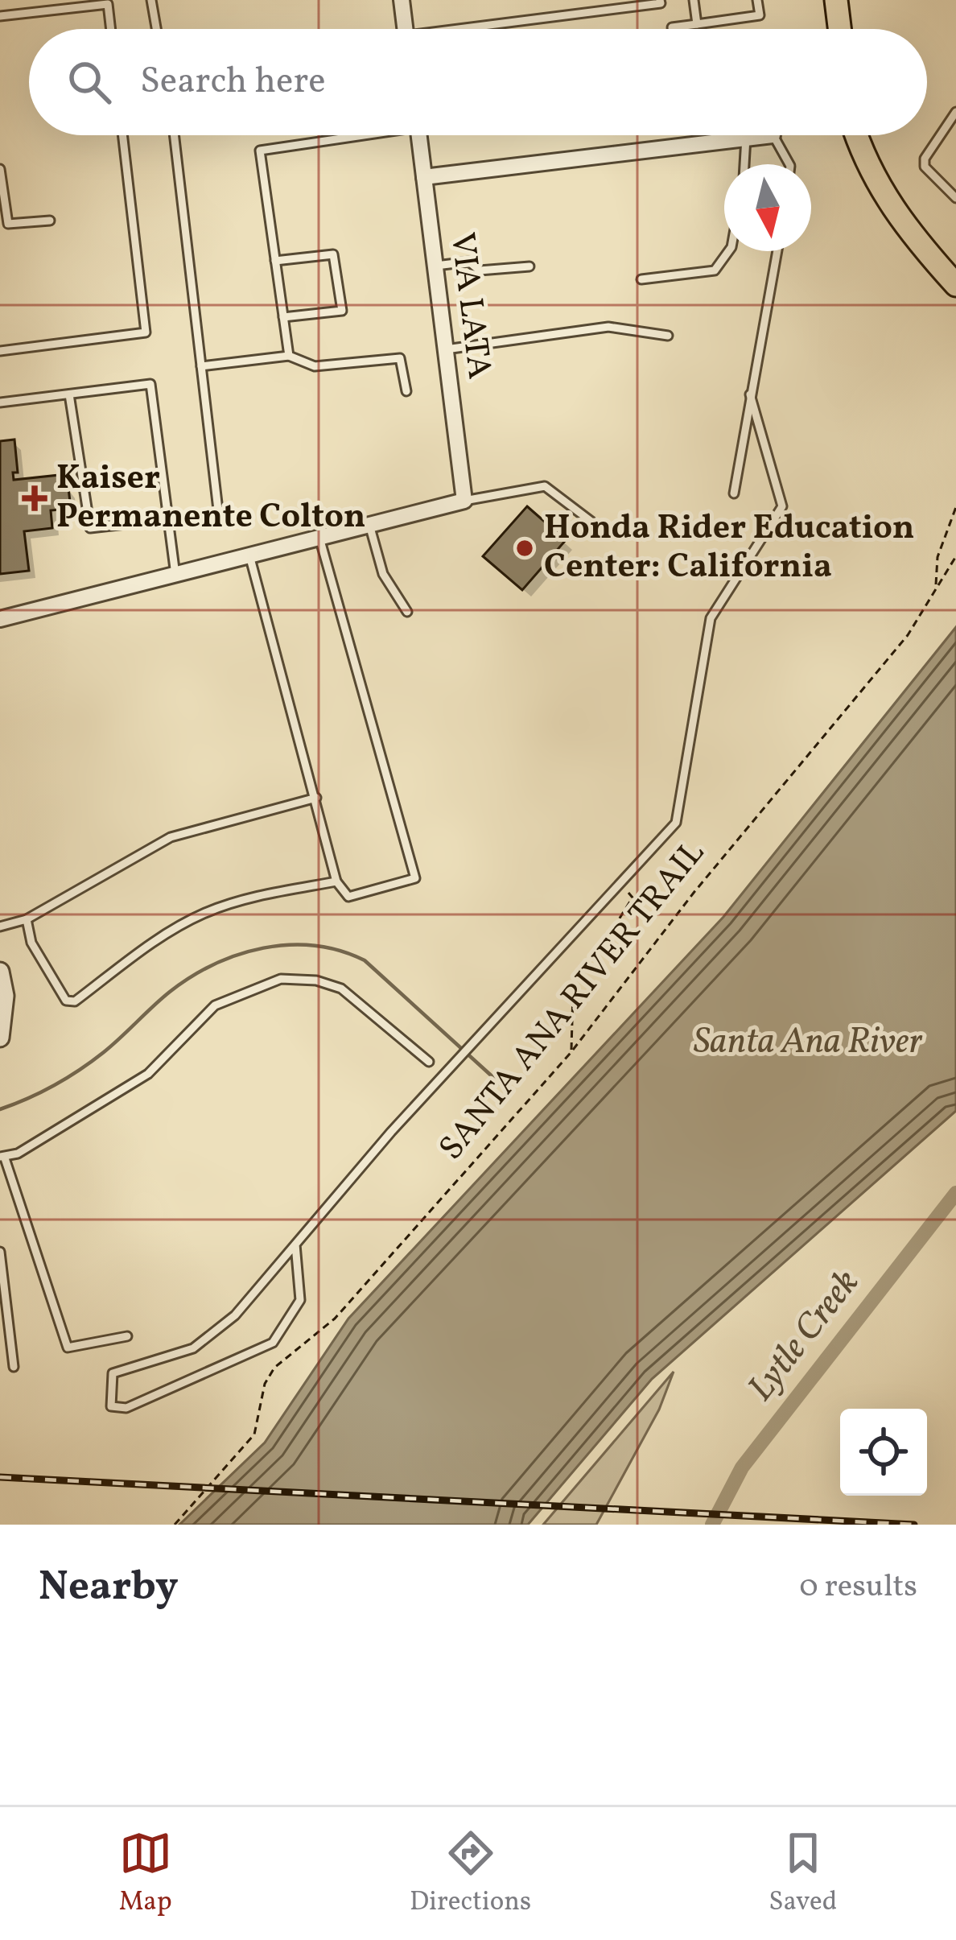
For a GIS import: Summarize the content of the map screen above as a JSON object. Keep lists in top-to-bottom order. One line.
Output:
{"streets":{"street":["VIA LATA"],"path":["SANTA ANA RIVER TRAIL"]},"water":["Santa Ana River","Lytle Creek"],"places":{"health":["Kaiser Permanente Colton"],"other":["Honda Rider Education Center: California"]},"north":"bottom","page":{"search":"Search here","heading":["Nearby","0 results"],"nav":["Map","Directions","Saved"]}}
